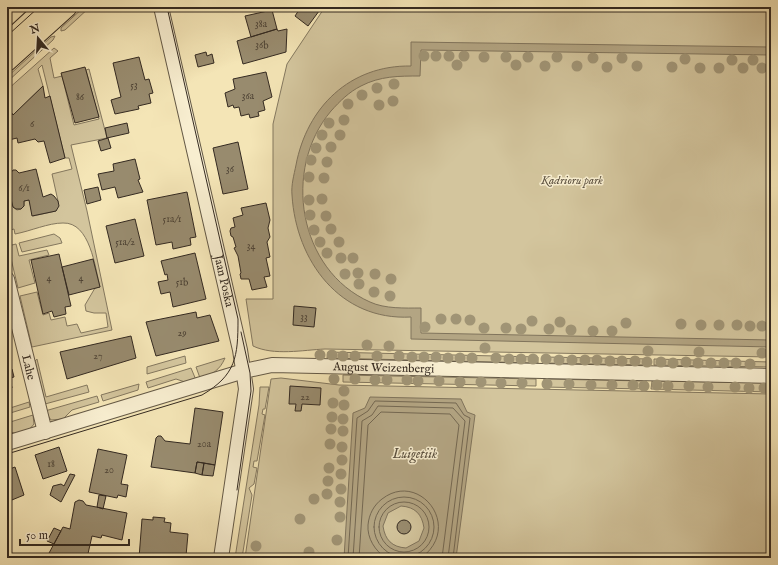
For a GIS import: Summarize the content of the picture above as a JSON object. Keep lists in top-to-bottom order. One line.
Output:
{"streets":{"street":["Jaan Poska","Lahe","August Weizenbergi"]},"crossings":[["Jaan Poska","August Weizenbergi"],["Lahe","August Weizenbergi"]],"water":["Luigetiik"],"parks":["Kadrioru park"],"house_numbers":["38a","36b","53","36a","86","6","36","6/1","51a/1","51a/2","34","4","4","51b","33","29","27","22","20a","18","20"],"scale_bar":"50 m","north":"top"}
